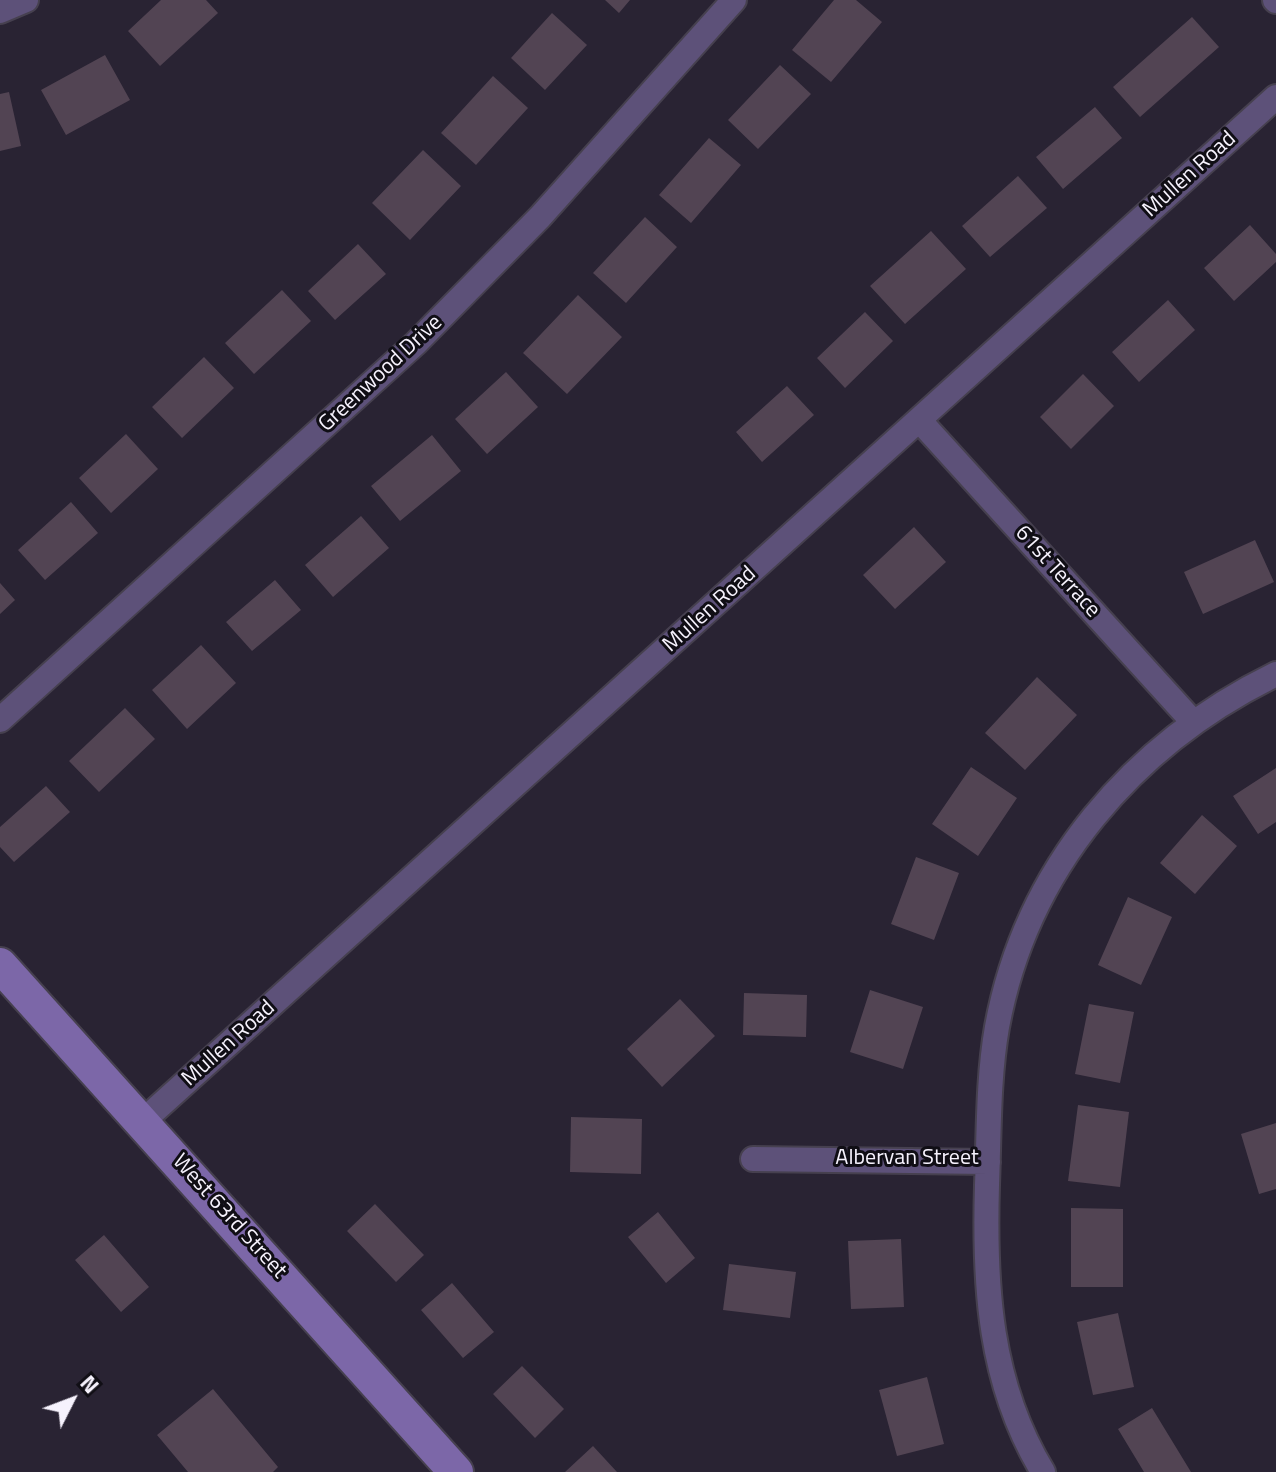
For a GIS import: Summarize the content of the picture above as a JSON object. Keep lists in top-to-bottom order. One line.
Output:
{"streets":{"street":["Mullen Road","Greenwood Drive","61st Terrace","Albervan Street","West 63rd Street"]},"crossings":[["Mullen Road","61st Terrace"],["Mullen Road","West 63rd Street"],["61st Terrace","Albervan Street"]],"north":"top right"}
